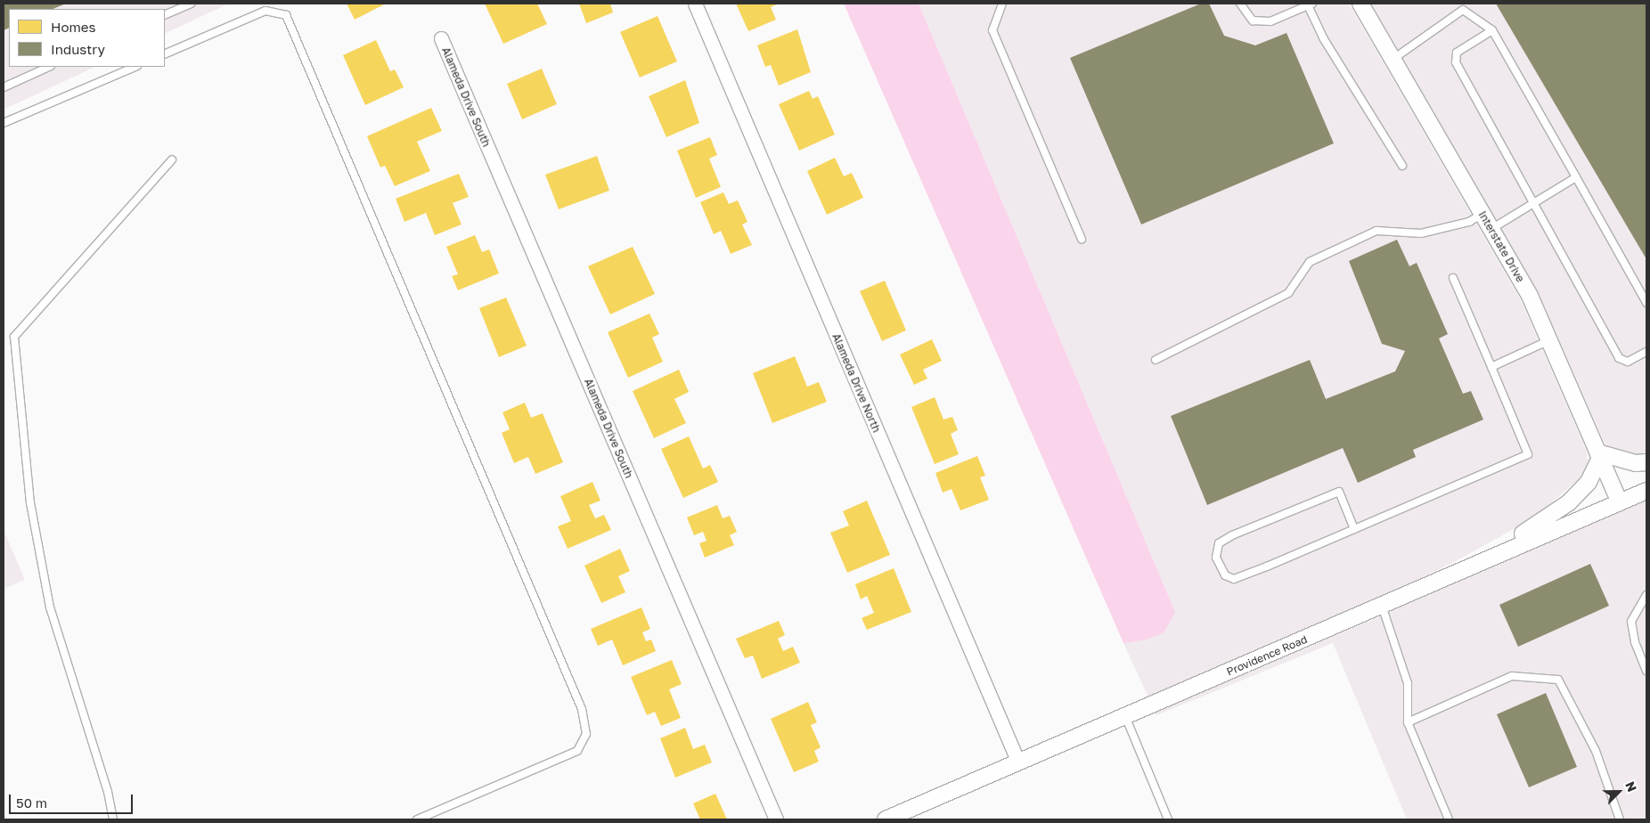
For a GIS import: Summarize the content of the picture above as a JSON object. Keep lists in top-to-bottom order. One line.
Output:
{"streets":{"street":["Alameda Drive South","Interstate Drive","Alameda Drive North","Providence Road"]},"crossings":[["Interstate Drive","Providence Road"],["Alameda Drive North","Providence Road"]],"legend":["Homes","Industry"],"scale_bar":"50 m","north":"top right"}
